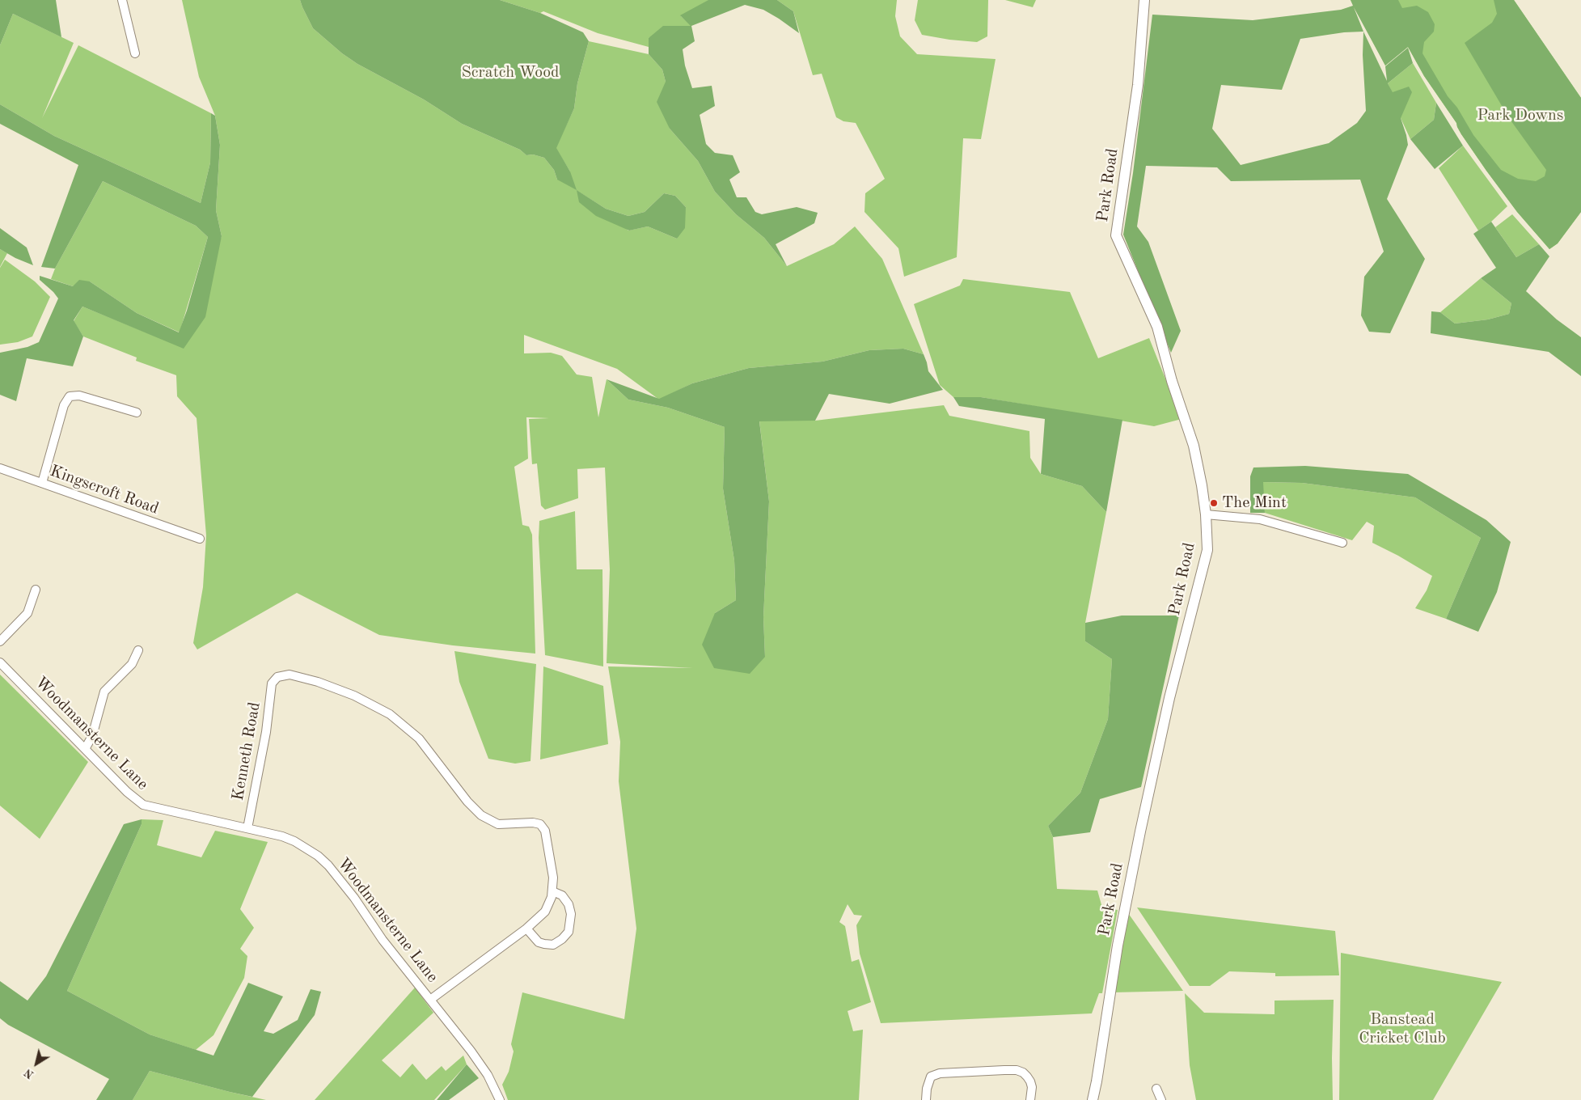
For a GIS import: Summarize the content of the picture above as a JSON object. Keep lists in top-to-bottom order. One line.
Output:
{"streets":{"street":["Park Road","Kingscroft Road","Woodmansterne Lane","Kenneth Road"]},"crossings":[["Woodmansterne Lane","Kenneth Road"]],"parks":["Scratch Wood","Park Downs","Banstead Cricket Club"],"places":["The Mint"],"north":"bottom left"}
